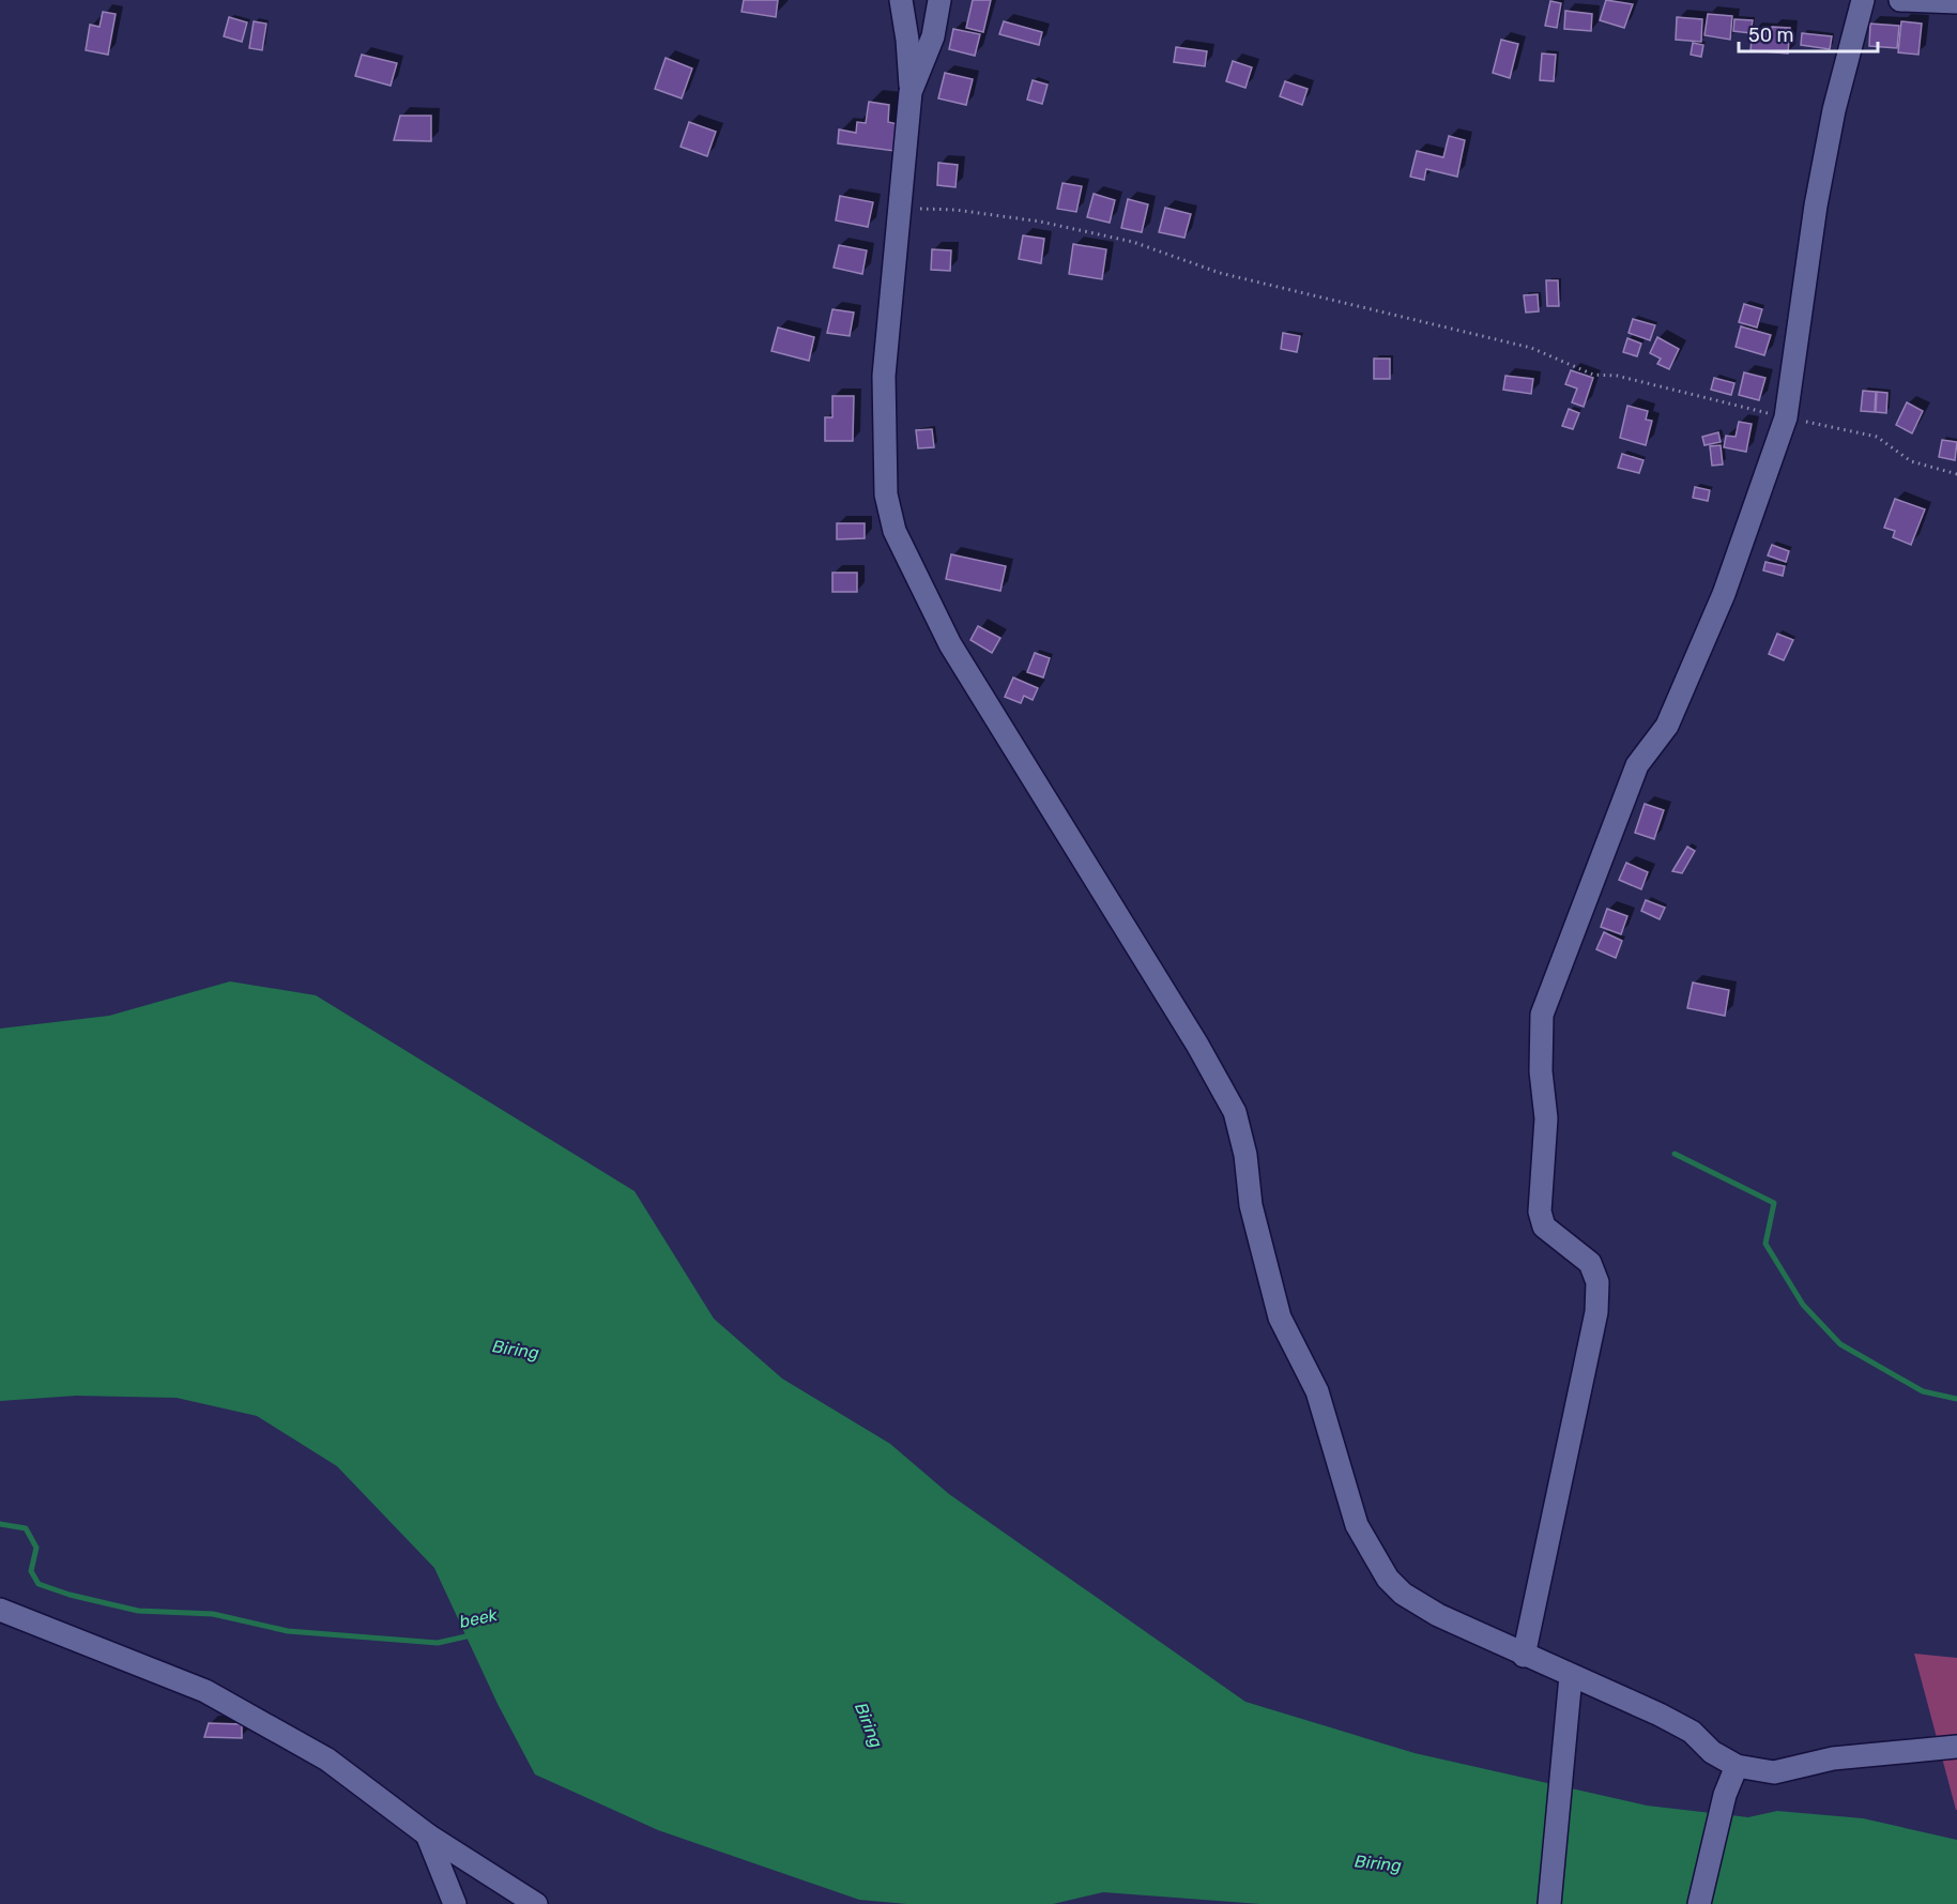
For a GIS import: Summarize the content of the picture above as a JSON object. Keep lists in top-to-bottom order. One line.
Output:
{"water":["Biring","beek"],"scale_bar":"50 m"}
